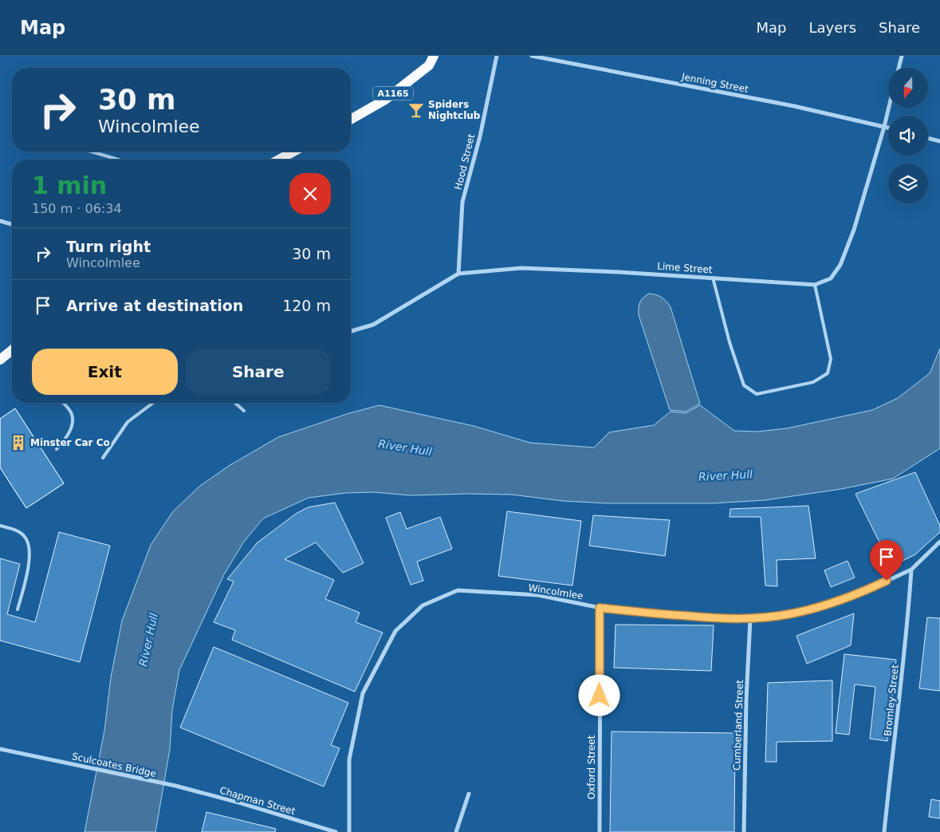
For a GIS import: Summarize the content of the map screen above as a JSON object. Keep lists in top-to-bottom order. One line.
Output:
{"streets":{"main road":["A1165"],"street":["Jenning Street","Hood Street","Lime Street","Wincolmlee","Bromley Street","Cumberland Street","Sculcoates Bridge","Oxford Street","Chapman Street"]},"crossings":[["Hood Street","Lime Street"],["Wincolmlee","Bromley Street"],["Wincolmlee","Cumberland Street"],["Wincolmlee","Oxford Street"],["Sculcoates Bridge","Chapman Street"]],"water":["River Hull"],"places":{"bar":["Spiders Nightclub"],"building":["Minster Car Co"]},"north":"bottom","page":{"header":"Map","nav":["Map","Layers","Share"],"turn":["30 m","Wincolmlee"],"heading":["1 min","150 m · 06:34"],"list":[{"name":"Turn right","note":"Wincolmlee","value":"30 m"},{"name":"Arrive at destination","value":"120 m"}],"buttons":["Exit","Share"]}}
